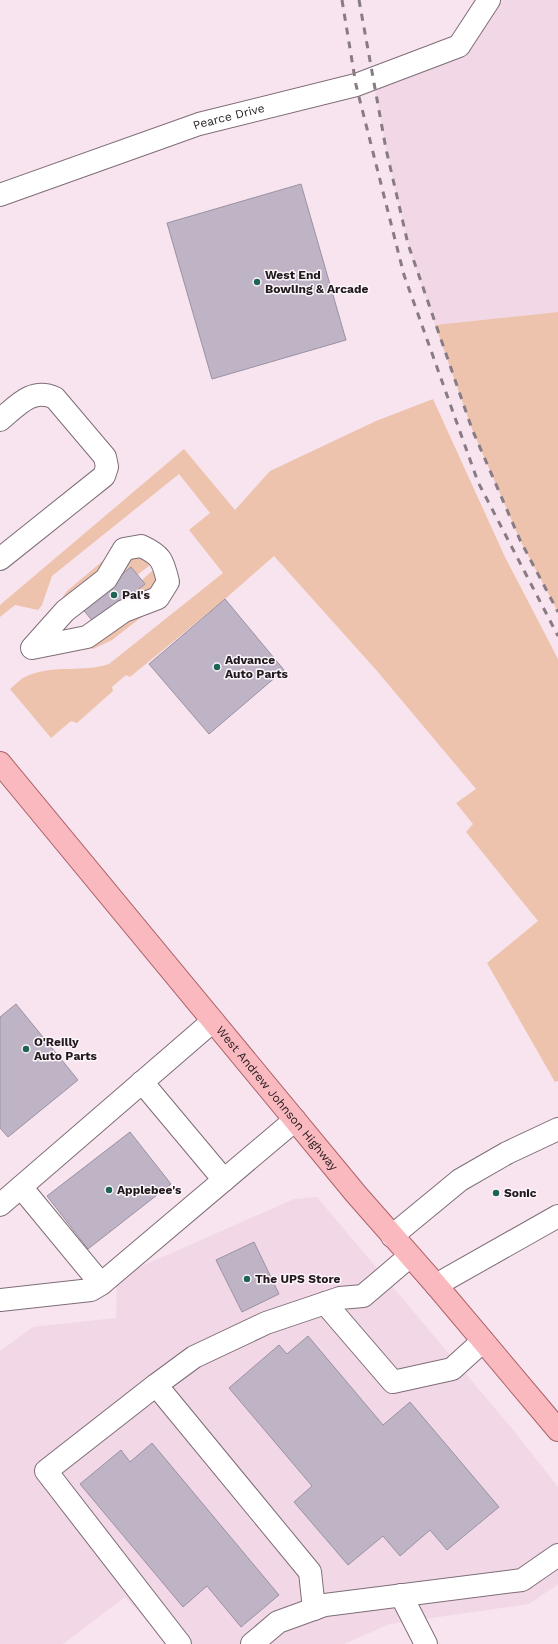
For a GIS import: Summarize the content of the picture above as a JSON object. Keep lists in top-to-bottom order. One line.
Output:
{"streets":{"main road":["West Andrew Johnson Highway"],"street":["Pearce Drive"]},"places":["West End Bowling & Arcade","Pal's","Advance Auto Parts","O'Reilly Auto Parts","Applebee's","Sonic","The UPS Store"]}
